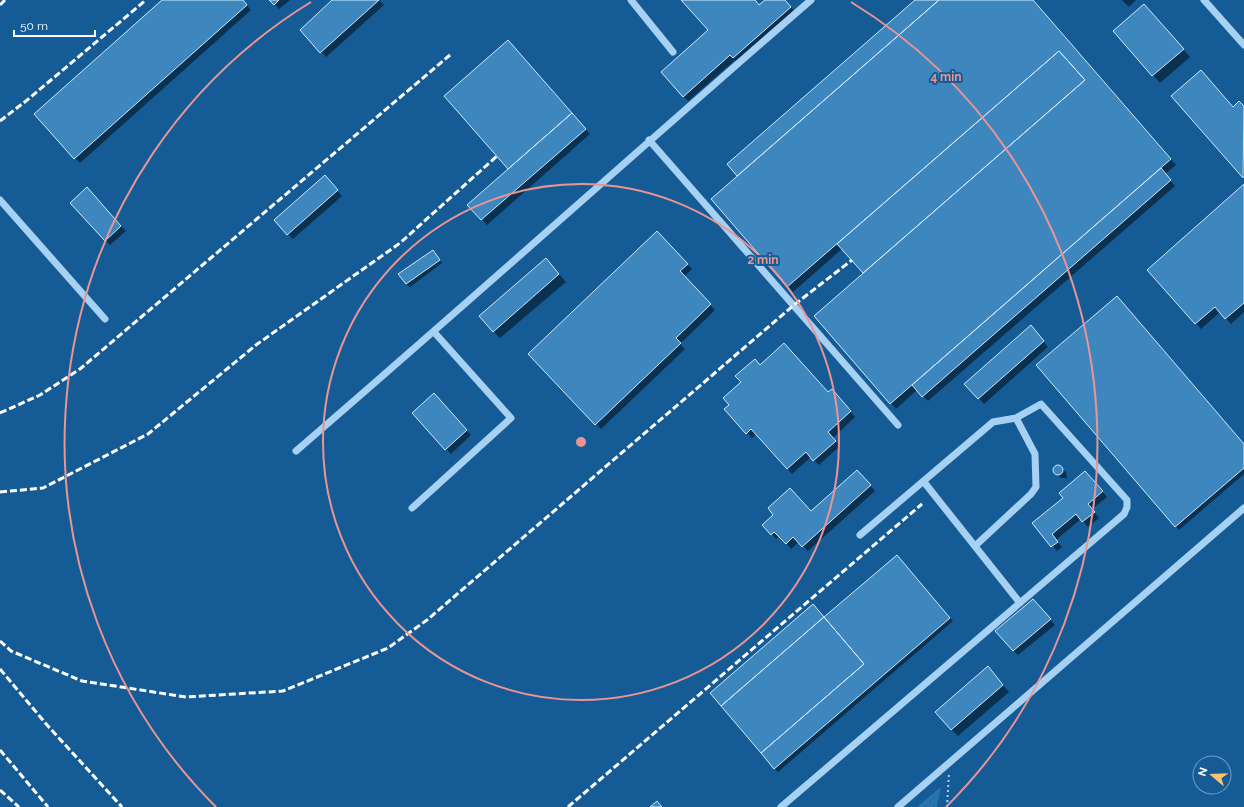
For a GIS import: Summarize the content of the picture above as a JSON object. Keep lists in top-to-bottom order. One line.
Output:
{"scale_bar":"50 m","north":"left","rings":["4 min","2 min"]}
